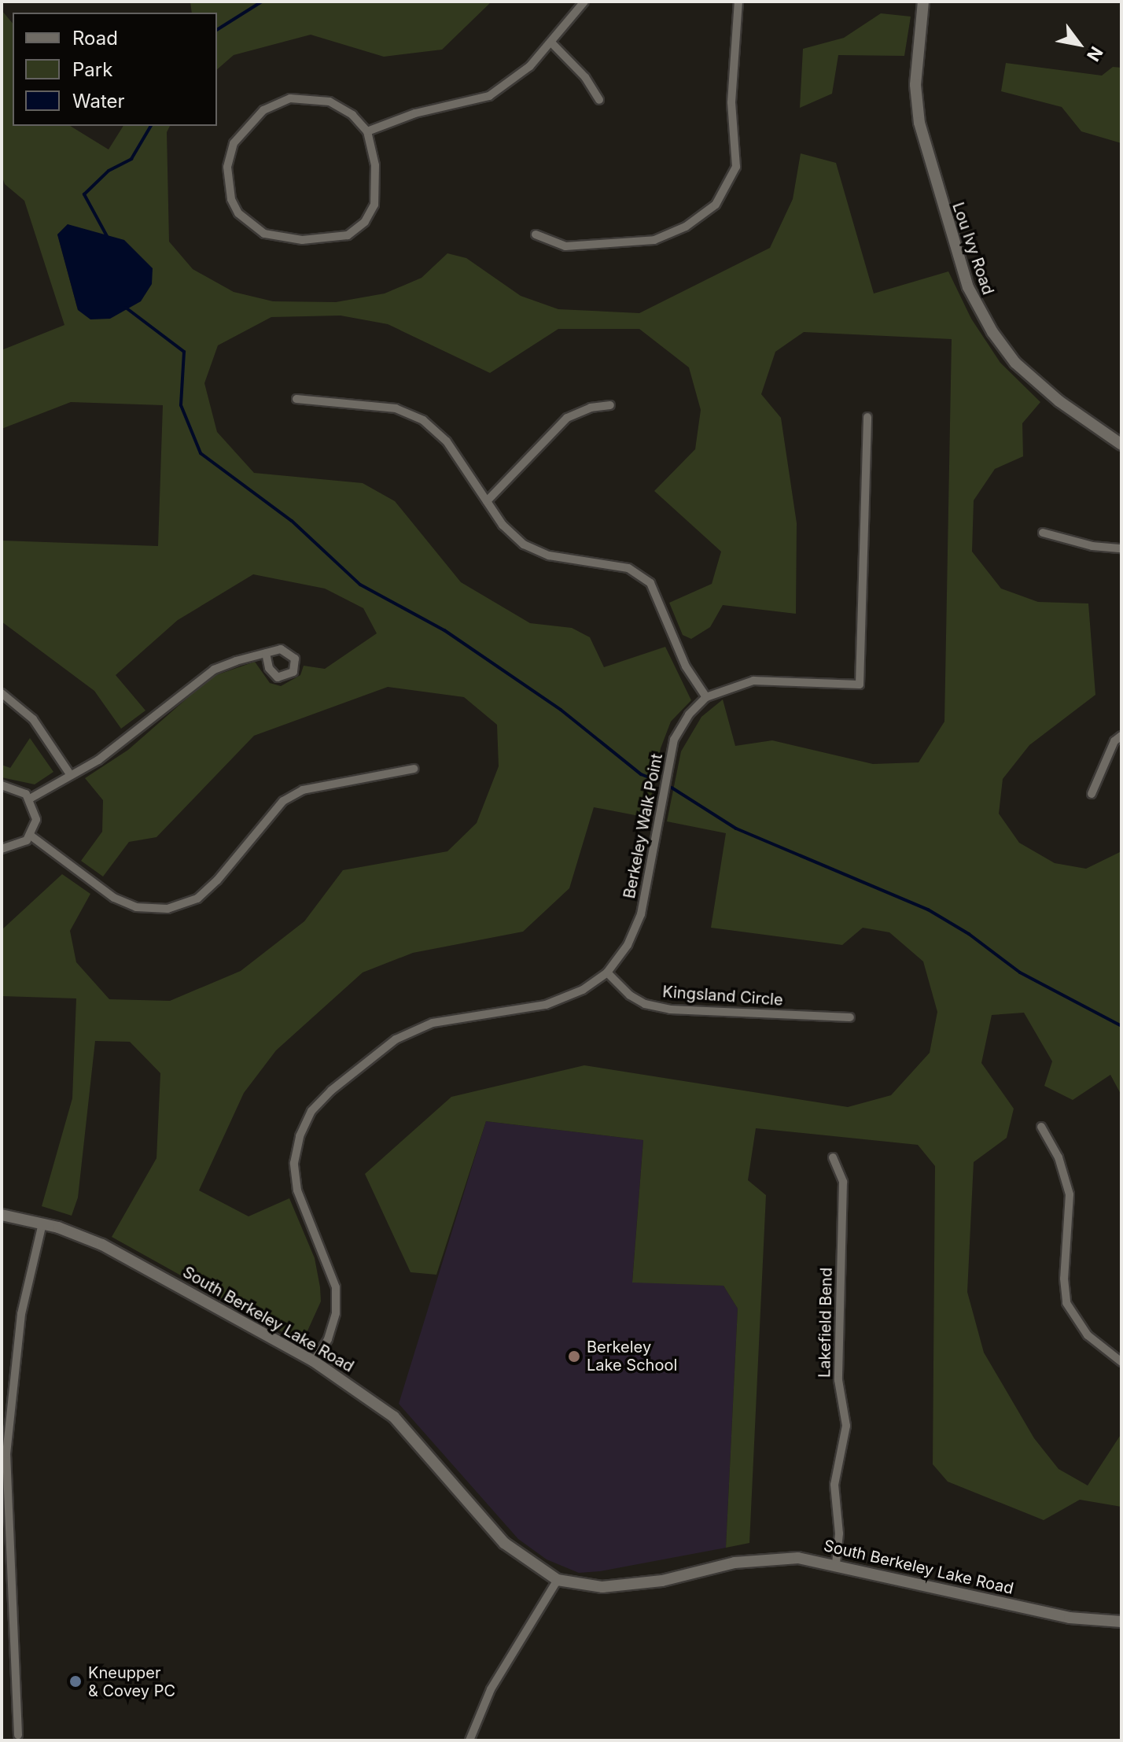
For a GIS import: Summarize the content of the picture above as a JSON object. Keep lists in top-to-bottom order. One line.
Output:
{"streets":{"street":["Lou Ivy Road","Berkeley Walk Point","Kingsland Circle","South Berkeley Lake Road","Lakefield Bend"]},"crossings":[["Berkeley Walk Point","Kingsland Circle"],["Berkeley Walk Point","South Berkeley Lake Road"],["South Berkeley Lake Road","Lakefield Bend"]],"places":["Berkeley Lake School","Kneupper & Covey PC"],"legend":["Road","Park","Water"],"north":"bottom right"}
